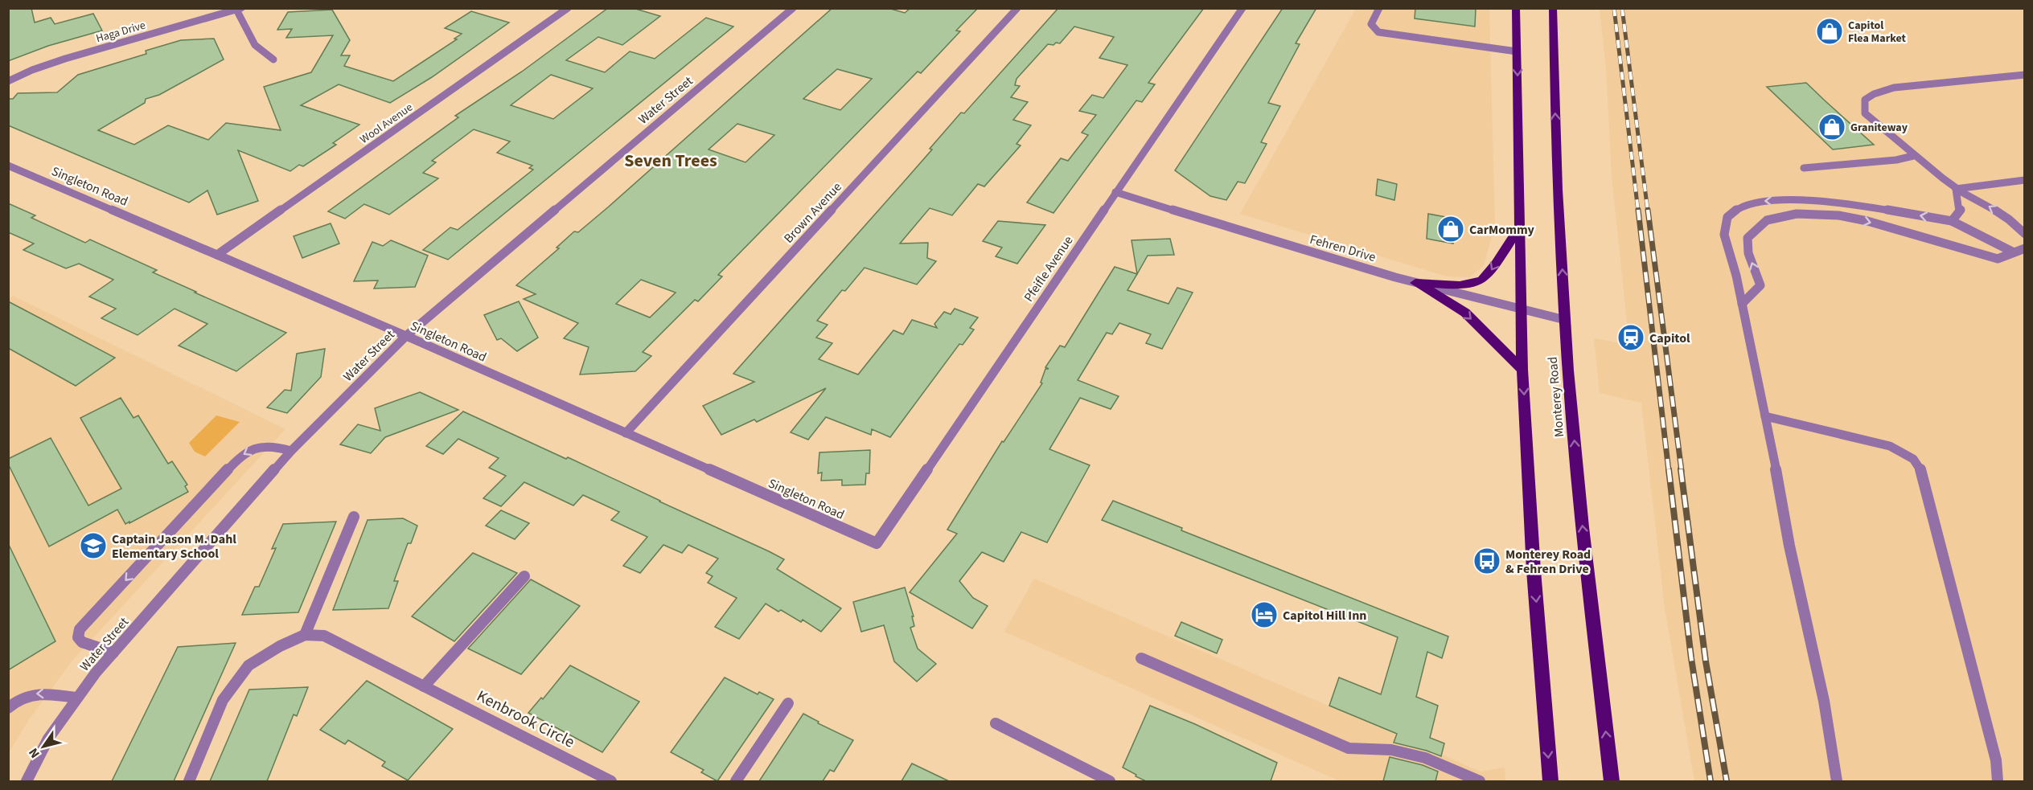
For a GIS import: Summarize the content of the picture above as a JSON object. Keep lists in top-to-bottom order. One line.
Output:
{"streets":{"main road":["Monterey Road"],"street":["Haga Drive","Water Street","Wool Avenue","Singleton Road","Brown Avenue","Fehren Drive","Pfeifle Avenue","Kenbrook Circle"]},"crossings":[["Water Street","Singleton Road"],["Wool Avenue","Singleton Road"],["Singleton Road","Brown Avenue"],["Singleton Road","Pfeifle Avenue"],["Fehren Drive","Pfeifle Avenue"],["Fehren Drive","Monterey Road"]],"districts":["Seven Trees"],"places":{"shop":["Capitol Flea Market","Graniteway","CarMommy"],"station":["Capitol"],"school or university":["Captain Jason M. Dahl Elementary School"],"bus stop":["Monterey Road & Fehren Drive"],"hotel":["Capitol Hill Inn"]},"north":"bottom left"}
